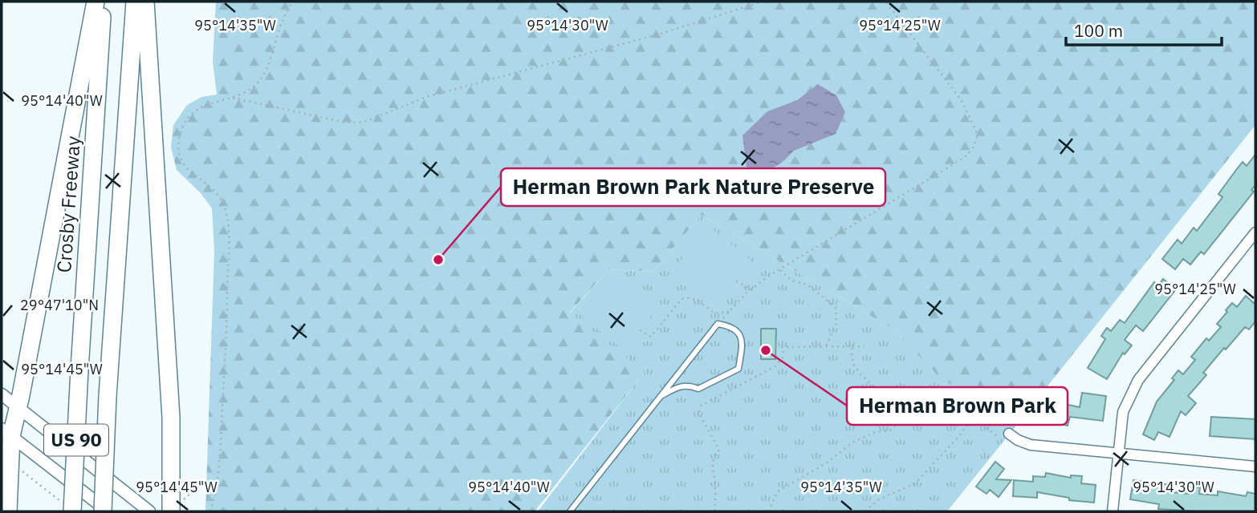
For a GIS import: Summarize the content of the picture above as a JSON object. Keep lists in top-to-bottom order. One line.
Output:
{"streets":{"highway":["Crosby Freeway","US 90"]},"places":["Herman Brown Park Nature Preserve","Herman Brown Park"],"scale_bar":"100 m","coordinates":["95°14'35\"W","95°14'30\"W","95°14'25\"W","95°14'40\"W","29°47'10\"N","95°14'45\"W"]}
